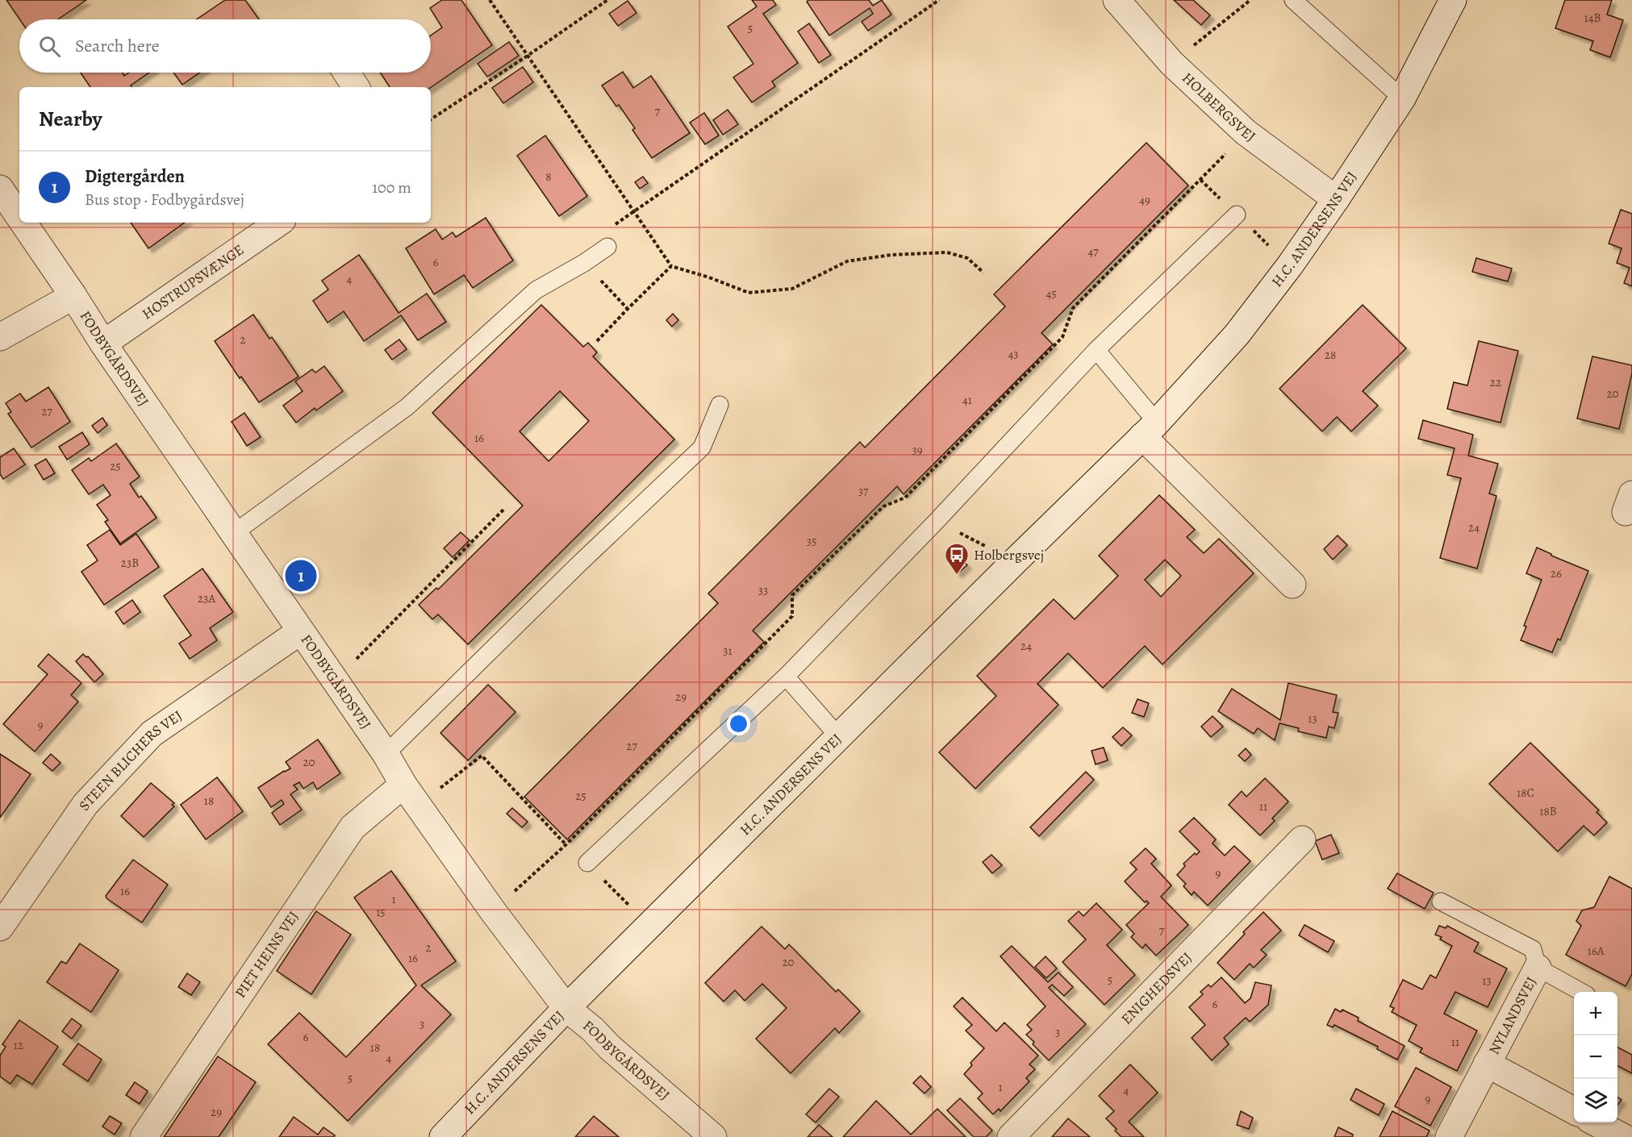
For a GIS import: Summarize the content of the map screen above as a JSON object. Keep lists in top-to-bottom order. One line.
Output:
{"streets":{"street":["HOLBERGSVEJ","H.C. ANDERSENS VEJ","HOSTRUPSVÆNGE","FODBYGÅRDSVEJ","STEEN BLICHERS VEJ","PIET HEINS VEJ","ENIGHEDSVEJ","NYLANDSVEJ"]},"crossings":[["HOLBERGSVEJ","H.C. ANDERSENS VEJ"],["H.C. ANDERSENS VEJ","FODBYGÅRDSVEJ"],["HOSTRUPSVÆNGE","FODBYGÅRDSVEJ"],["FODBYGÅRDSVEJ","STEEN BLICHERS VEJ"],["FODBYGÅRDSVEJ","PIET HEINS VEJ"]],"places":{"bus stop":["Holbergsvej"]},"house_numbers":["14B","5","7","8","49","47","6","4","45","2","43","28","22","20","41","27","16","39","25","37","24","35","23B","26","33","23A","24","31","29","13","9","27","20","18C","25","18","11","18B","9","16","1","15","7","2","16A","16","20","5","13","6","3","3","6","11","12","18","4","5","1","4","9","29"],"page":{"search":"Search here","heading":"Nearby","list":[{"mark":"1","name":"Digtergården","note":"Bus stop · Fodbygårdsvej","value":"100 m"}],"pins":"1","map_buttons":["+","−"]}}
